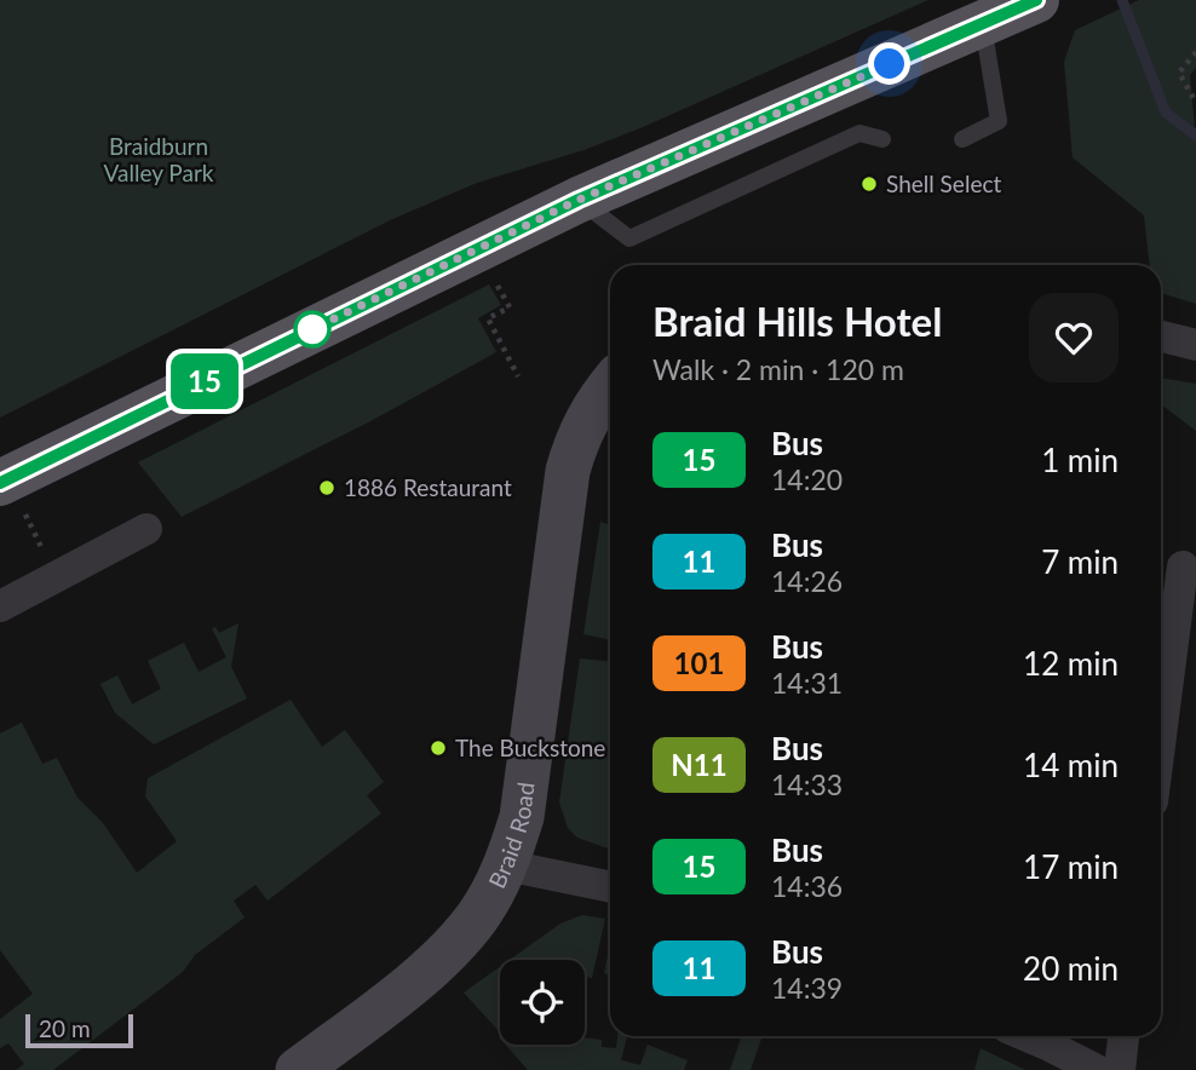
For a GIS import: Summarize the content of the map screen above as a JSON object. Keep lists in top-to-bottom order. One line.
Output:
{"streets":{"street":["Braid Road"]},"parks":["Braidburn Valley Park"],"places":["Shell Select","1886 Restaurant","The Buckstone"],"lines":["bus line 15"],"scale_bar":"20 m","page":{"on_map":"15","heading":["Braid Hills Hotel","Walk · 2 min · 120 m"],"list":[{"mark":"15","name":"Bus","note":"14:20","value":"1 min"},{"mark":"11","name":"Bus","note":"14:26","value":"7 min"},{"mark":"101","name":"Bus","note":"14:31","value":"12 min"},{"mark":"N11","name":"Bus","note":"14:33","value":"14 min"},{"mark":"15","name":"Bus","note":"14:36","value":"17 min"},{"mark":"11","name":"Bus","note":"14:39","value":"20 min"}],"scale":"20 m"}}
